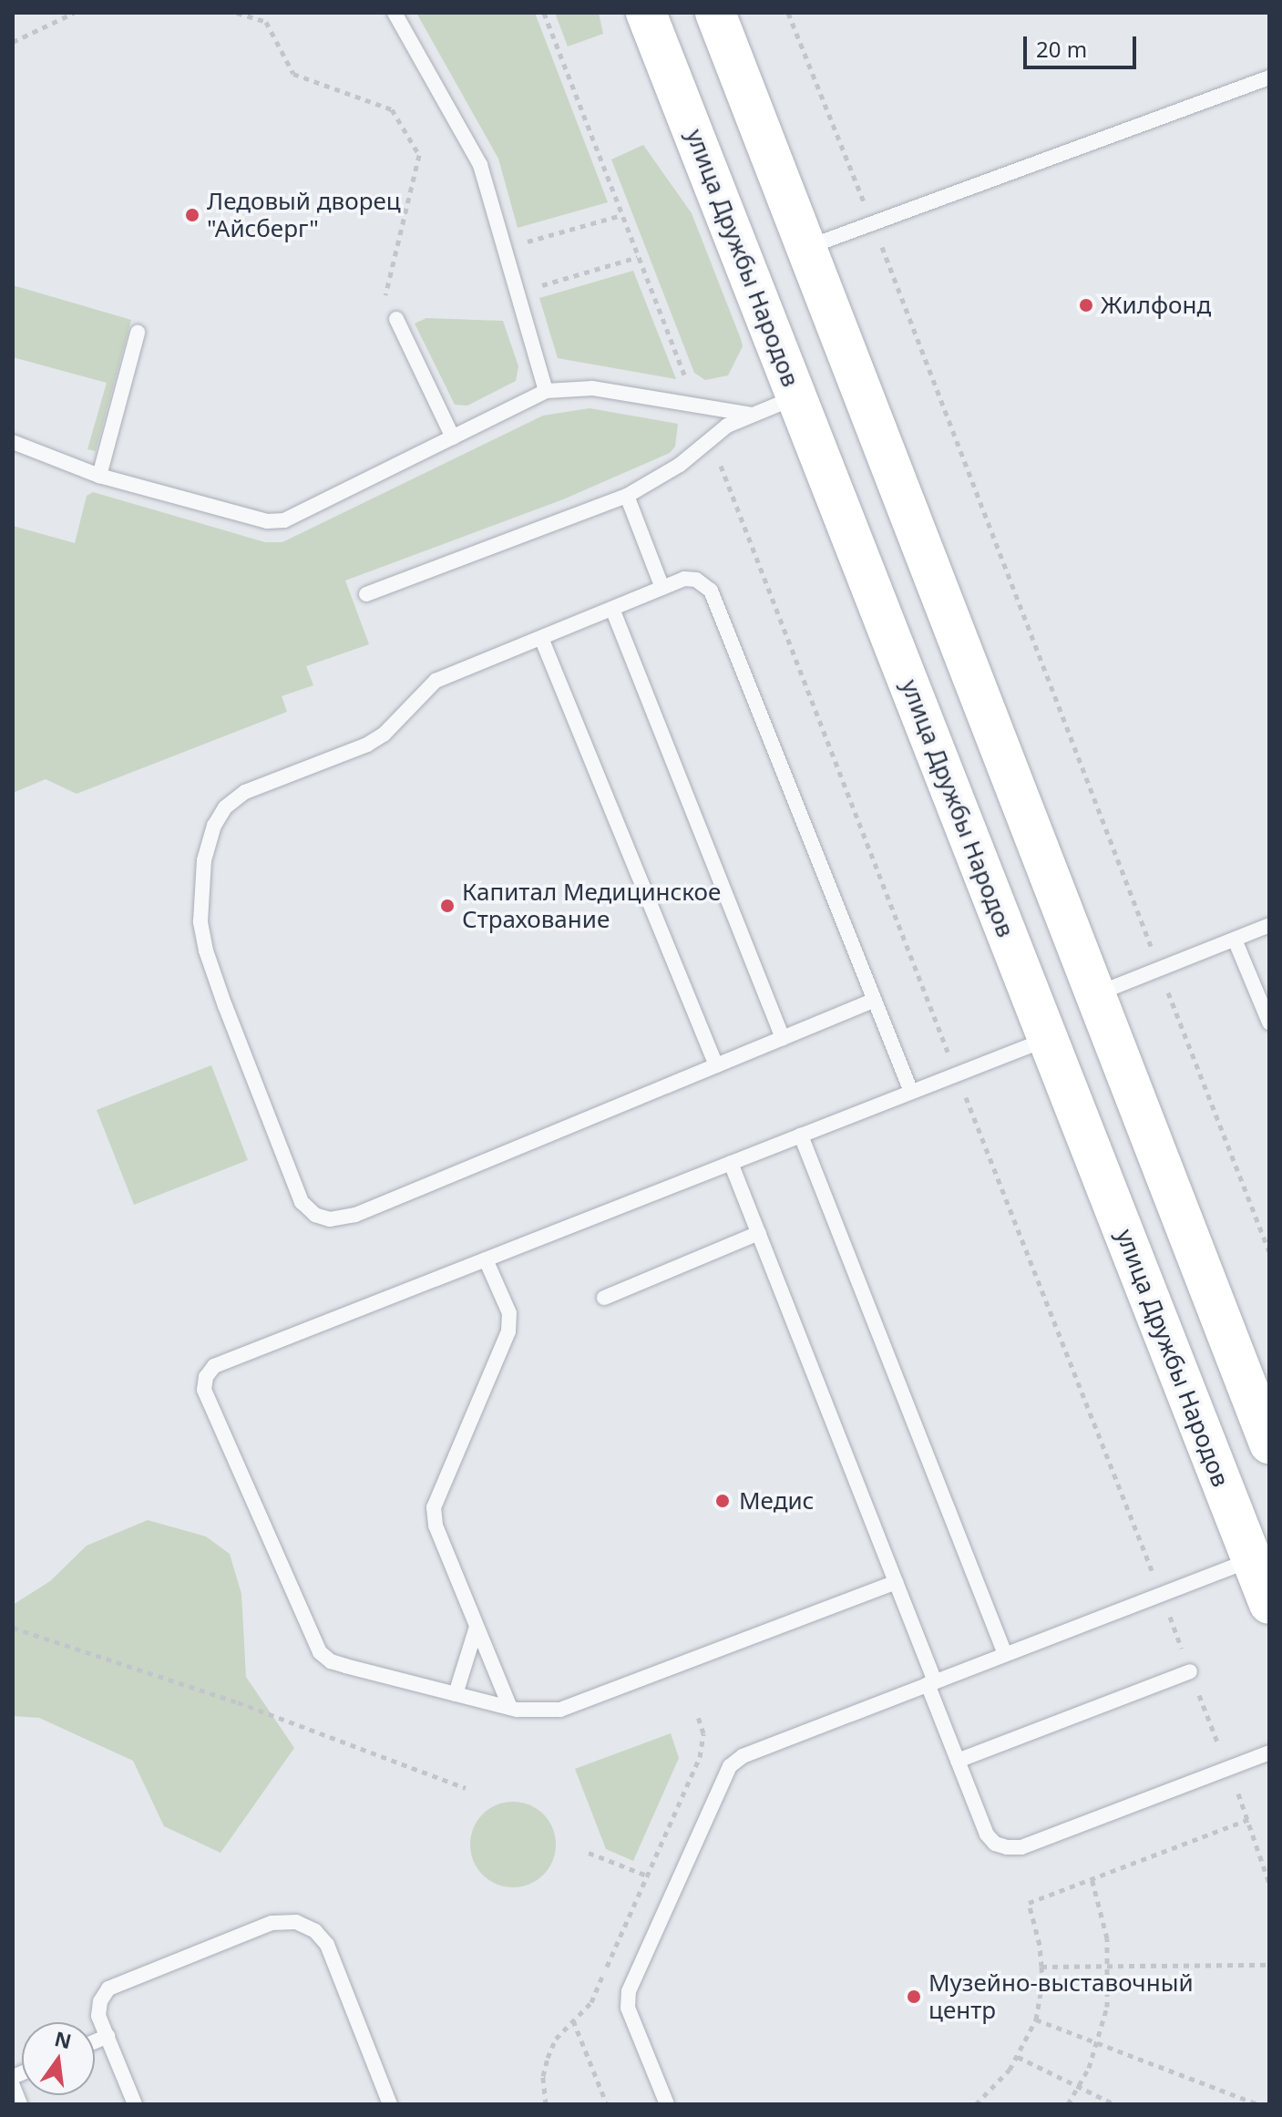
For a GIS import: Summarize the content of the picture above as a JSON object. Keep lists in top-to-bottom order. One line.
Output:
{"streets":{"main road":["улица Дружбы Народов"]},"places":["Ледовый дворец \"Айсберг\"","Жилфонд","Капитал Медицинское Страхование","Медис","Музейно-выставочный центр"],"scale_bar":"20 m","north":"top"}
